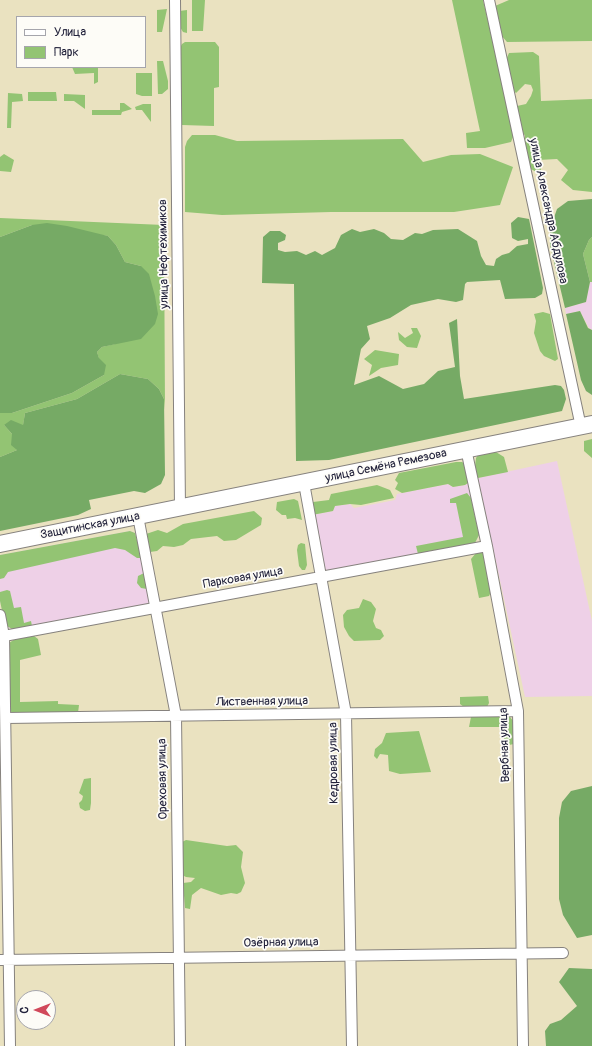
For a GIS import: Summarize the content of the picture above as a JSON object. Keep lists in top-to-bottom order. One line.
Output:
{"streets":{"main road":["улица Семёна Ремезова","Защитинская улица"],"street":["улица Александра Абдулова","улица Нефтехимиков","Парковая улица","Лиственная улица","Вербная улица","Кедровая улица","Ореховая улица","Озёрная улица"]},"crossings":[["улица Александра Абдулова","улица Семёна Ремезова"],["улица Нефтехимиков","улица Семёна Ремезова"],["улица Нефтехимиков","Защитинская улица"],["улица Семёна Ремезова","Защитинская улица"],["улица Семёна Ремезова","Вербная улица"],["улица Семёна Ремезова","Кедровая улица"],["Защитинская улица","Ореховая улица"],["Парковая улица","Вербная улица"],["Парковая улица","Кедровая улица"],["Парковая улица","Ореховая улица"],["Лиственная улица","Вербная улица"],["Лиственная улица","Кедровая улица"],["Лиственная улица","Ореховая улица"],["Вербная улица","Озёрная улица"],["Кедровая улица","Озёрная улица"],["Ореховая улица","Озёрная улица"]],"legend":["Улица","Парк"],"north":"left"}
